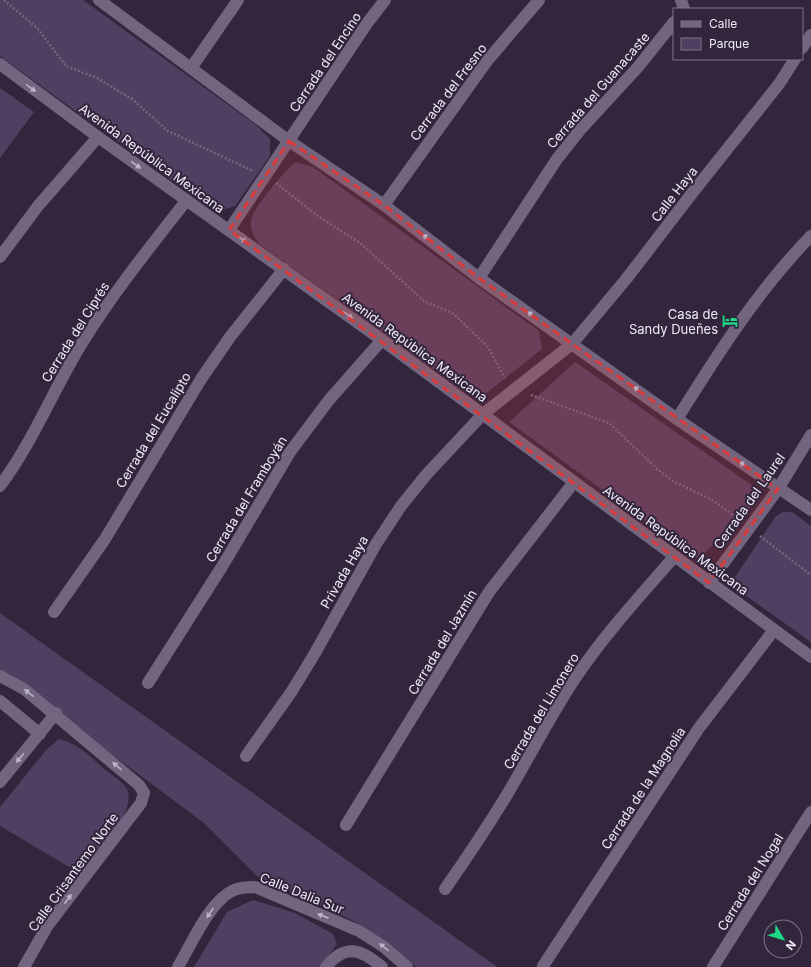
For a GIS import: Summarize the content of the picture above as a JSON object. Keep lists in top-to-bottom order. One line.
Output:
{"streets":{"street":["Cerrada del Encino","Cerrada del Guanacaste","Cerrada del Fresno","Avenida República Mexicana","Calle Haya","Cerrada del Ciprés","Cerrada del Eucalipto","Cerrada del Framboyán","Cerrada del Laurel","Privada Haya","Cerrada del Jazmín","Cerrada del Limonero","Cerrada de la Magnolia","Calle Crisantemo Norte","Cerrada del Nogal","Calle Dalia Sur"]},"crossings":[["Cerrada del Encino","Avenida República Mexicana"],["Avenida República Mexicana","Cerrada del Ciprés"],["Avenida República Mexicana","Cerrada del Eucalipto"],["Avenida República Mexicana","Cerrada del Framboyán"],["Avenida República Mexicana","Cerrada del Laurel"],["Avenida República Mexicana","Privada Haya"],["Avenida República Mexicana","Cerrada del Jazmín"],["Avenida República Mexicana","Cerrada del Limonero"],["Avenida República Mexicana","Cerrada de la Magnolia"],["Calle Haya","Privada Haya"]],"one_way":["Avenida República Mexicana"],"places":{"hotel":["Casa de Sandy Dueñes"]},"legend":["Calle","Parque"],"north":"bottom right"}
